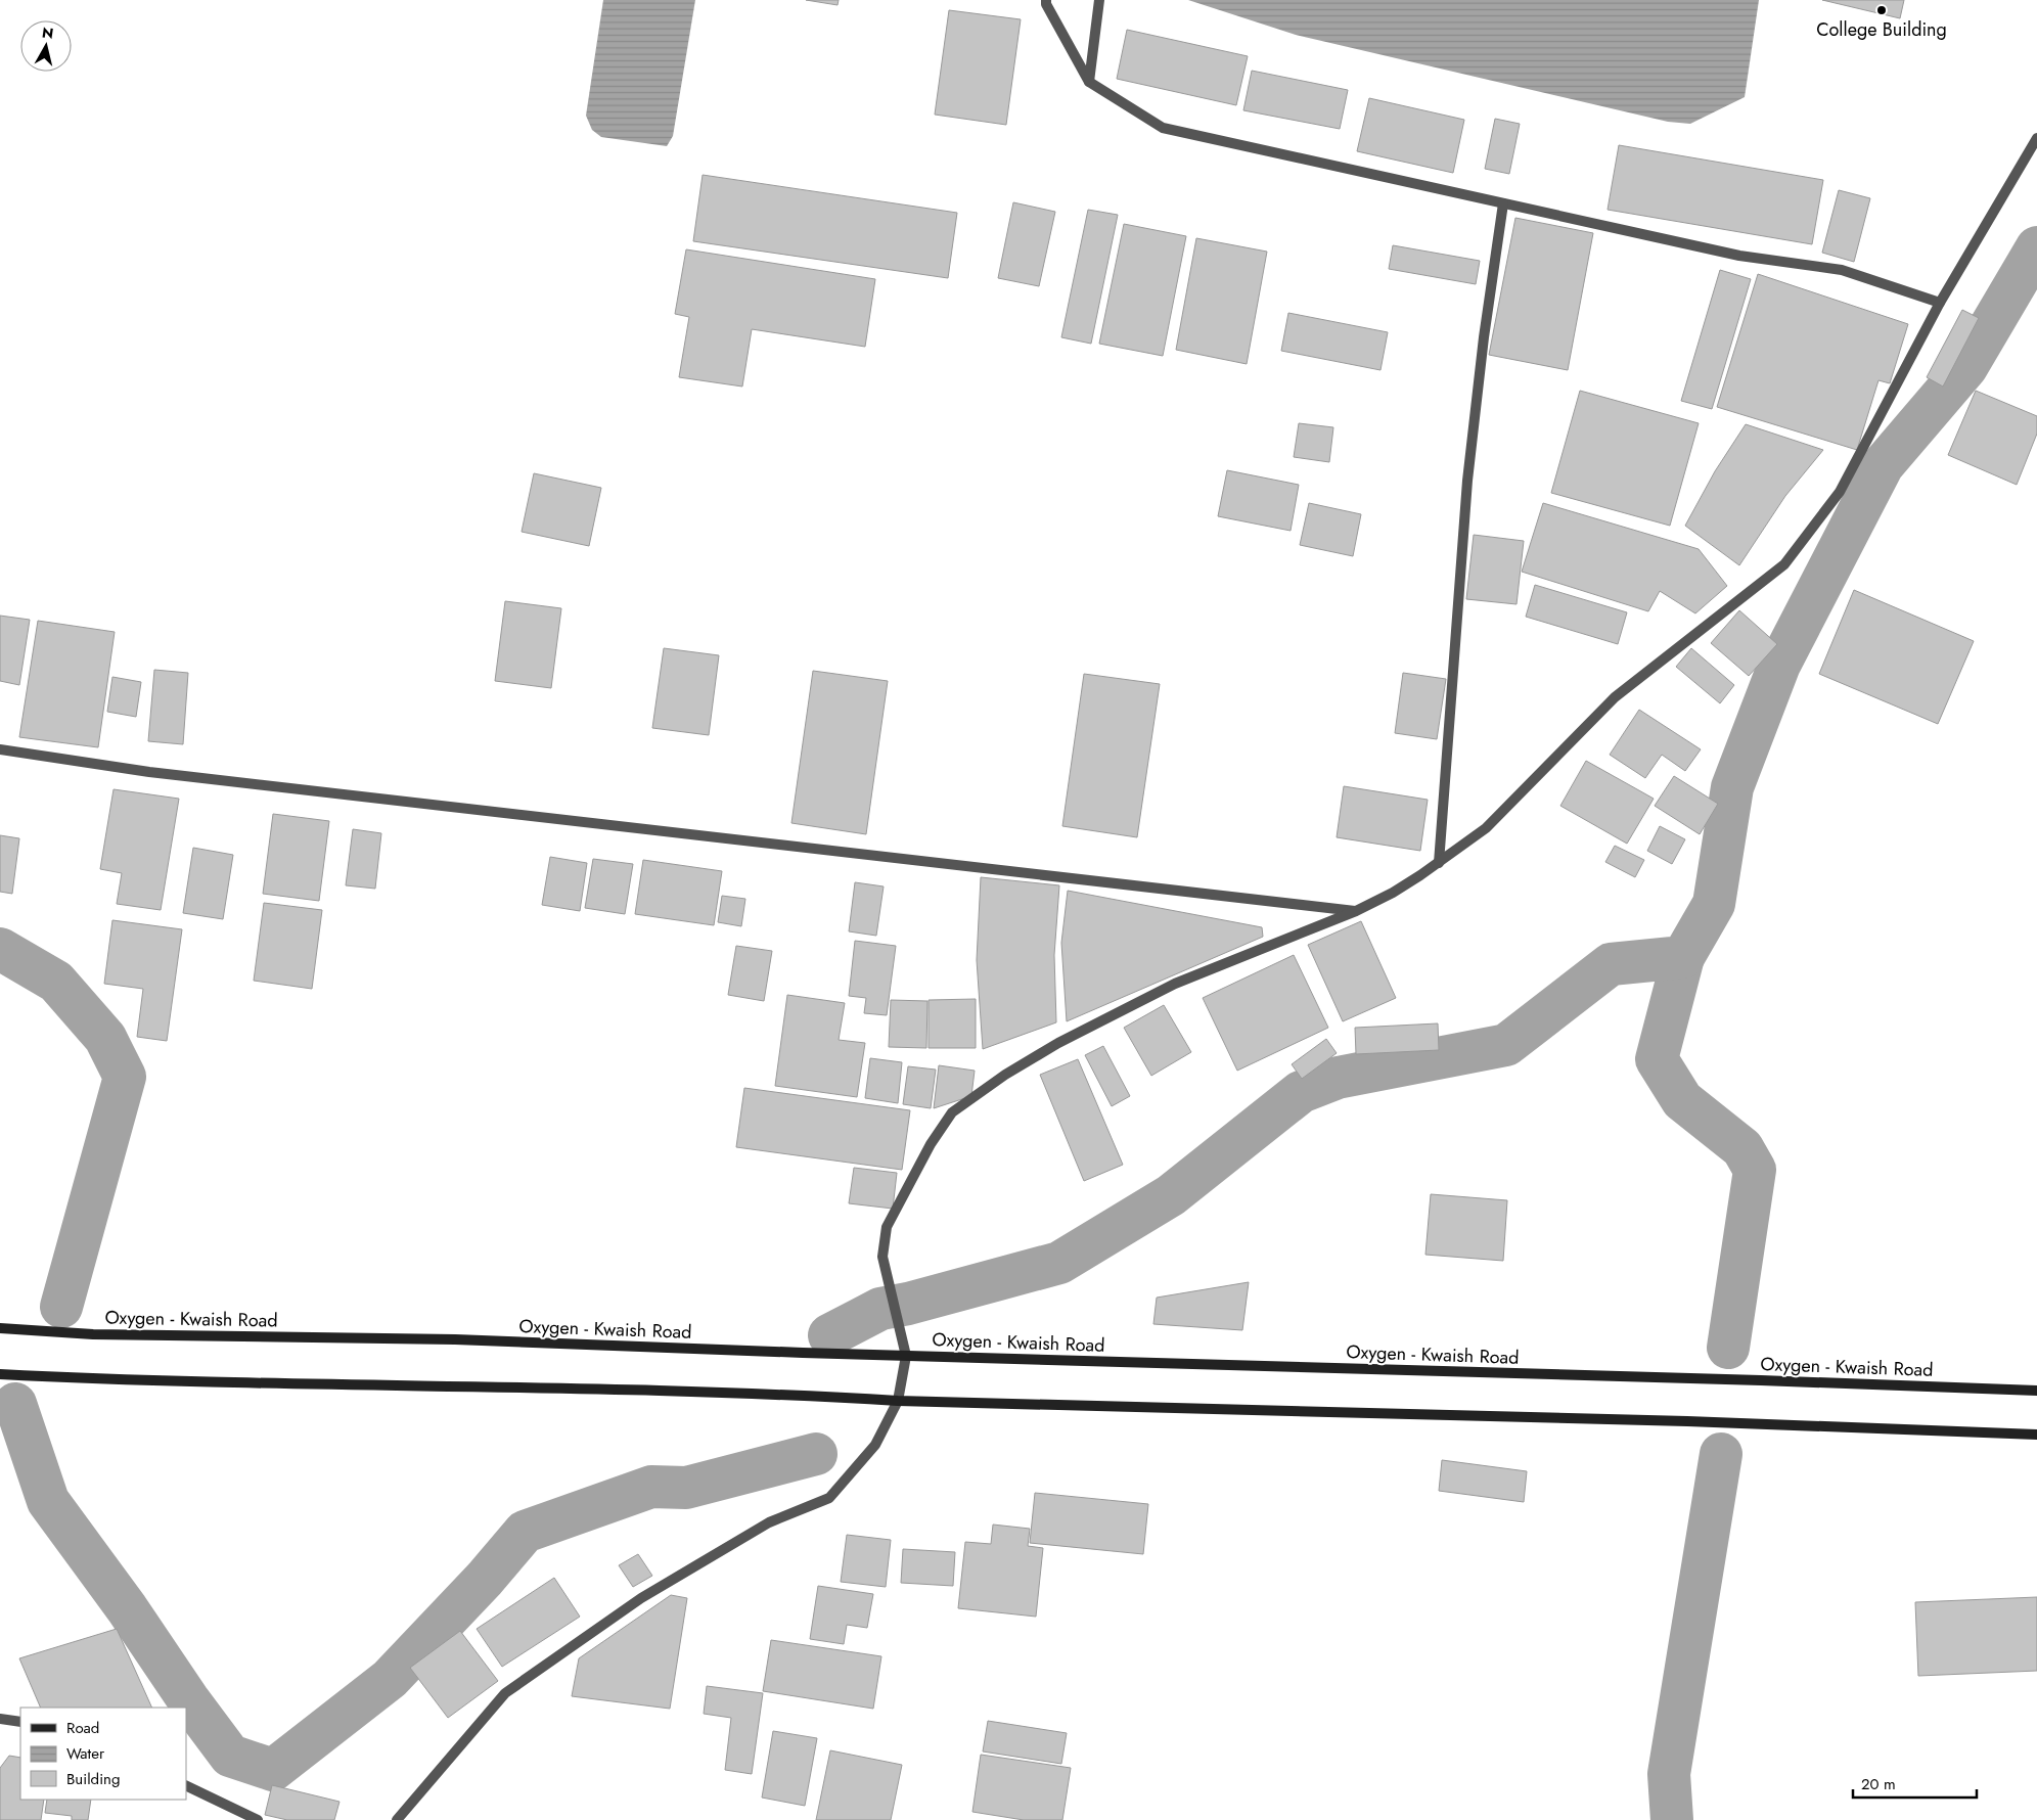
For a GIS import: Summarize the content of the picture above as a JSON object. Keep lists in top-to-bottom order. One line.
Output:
{"streets":{"main road":["Oxygen - Kwaish Road"]},"places":["College Building"],"legend":["Road","Water","Building"],"scale_bar":"20 m","north":"top"}
